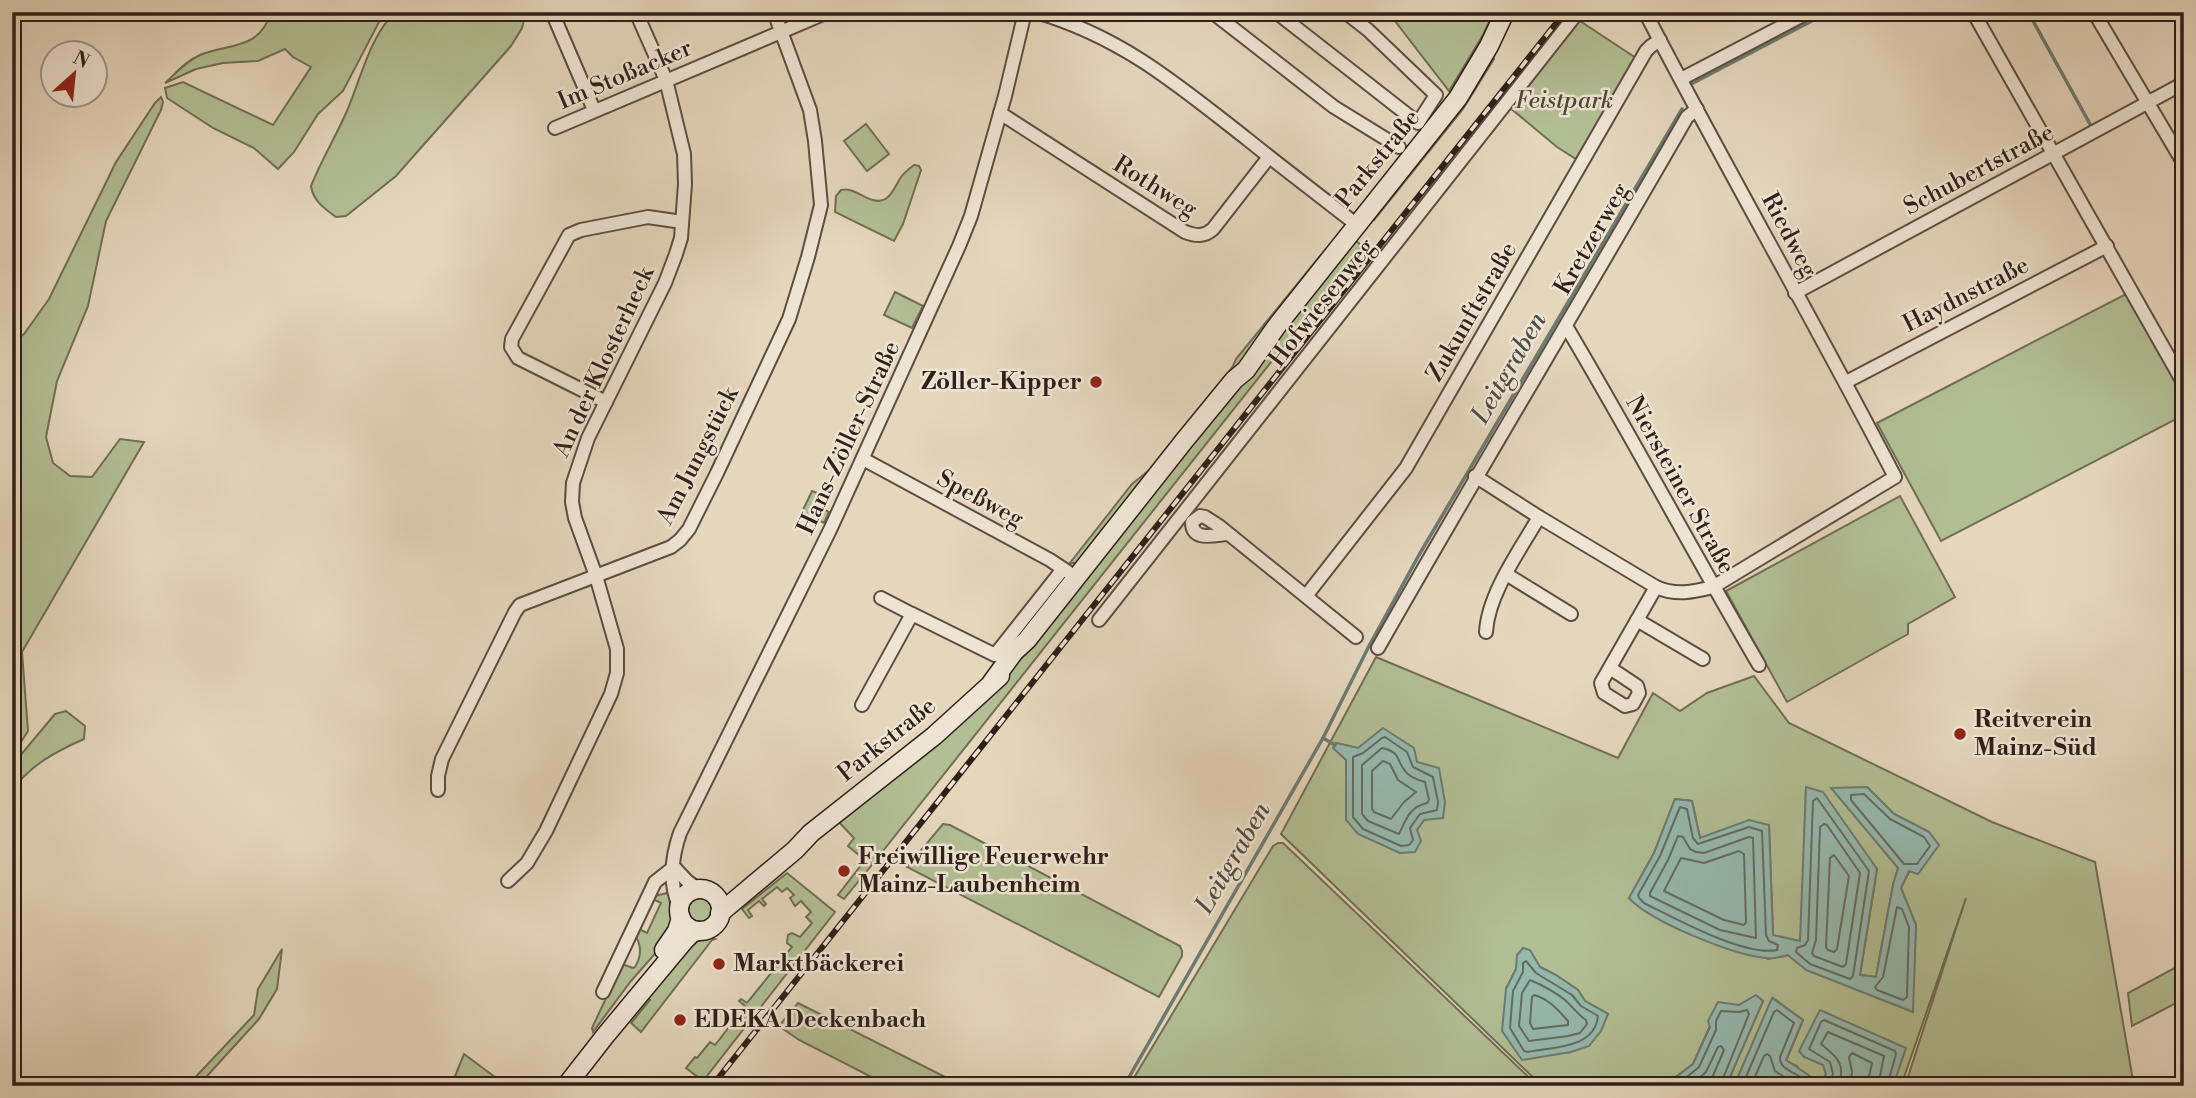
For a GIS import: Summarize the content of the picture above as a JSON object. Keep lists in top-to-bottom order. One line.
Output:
{"streets":{"main road":["Parkstraße"],"street":["Im Stoßacker","Schubertstraße","Rothweg","Riedweg","Kretzerweg","Haydnstraße","Hofwiesenweg","Zukunftstraße","An der Klosterheck","Hans-Zöller-Straße","Am Jungstück","Niersteiner Straße","Speßweg"]},"crossings":[["Im Stoßacker","An der Klosterheck"],["Im Stoßacker","Am Jungstück"],["Parkstraße","Hans-Zöller-Straße"],["Parkstraße","Speßweg"],["Schubertstraße","Riedweg"],["Rothweg","Hans-Zöller-Straße"],["Riedweg","Kretzerweg"],["Riedweg","Haydnstraße"],["Riedweg","Zukunftstraße"],["Riedweg","Niersteiner Straße"],["Kretzerweg","Niersteiner Straße"],["An der Klosterheck","Am Jungstück"],["Hans-Zöller-Straße","Speßweg"]],"water":["Leitgraben"],"parks":["Feistpark"],"places":["Zöller-Kipper","Reitverein Mainz-Süd","Freiwillige Feuerwehr Mainz-Laubenheim","Marktbäckerei","EDEKA Deckenbach"],"north":"top right"}
